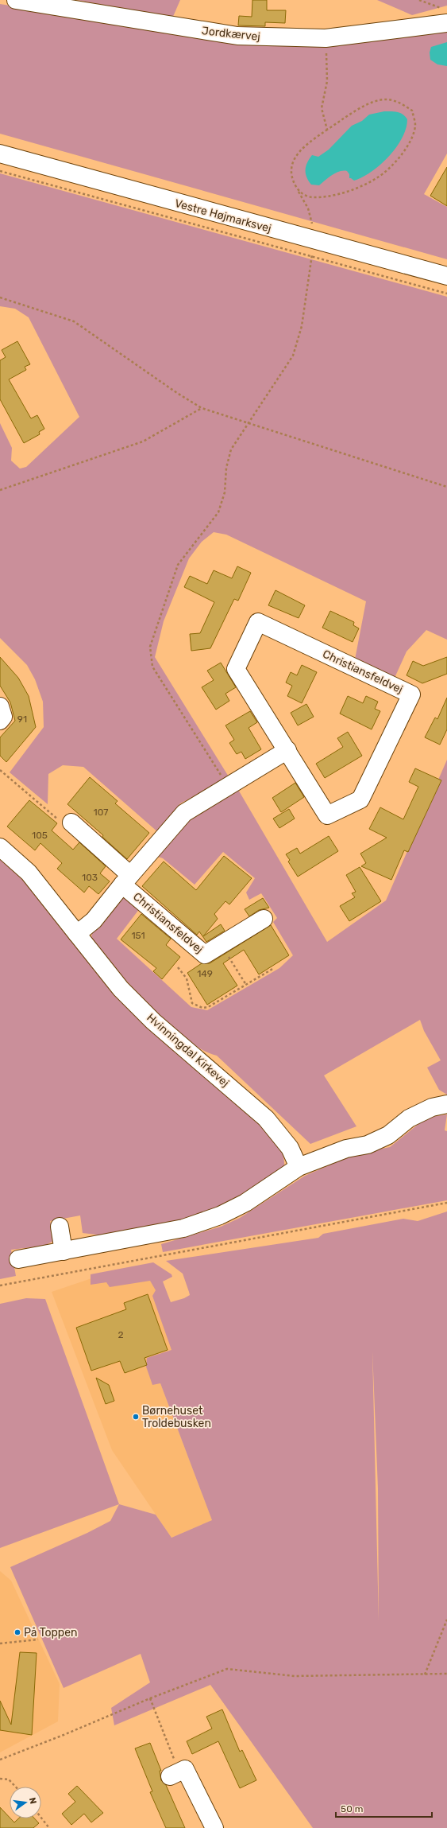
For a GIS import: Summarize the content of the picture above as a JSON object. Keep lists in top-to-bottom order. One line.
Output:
{"streets":{"street":["Jordkærvej","Vestre Højmarksvej","Christiansfeldvej","Hvinningdal Kirkevej"]},"crossings":[["Christiansfeldvej","Hvinningdal Kirkevej"]],"places":["Børnehuset Troldebusken","På Toppen"],"house_numbers":["91","107","105","103","151","149","2"],"scale_bar":"50 m","north":"right"}
